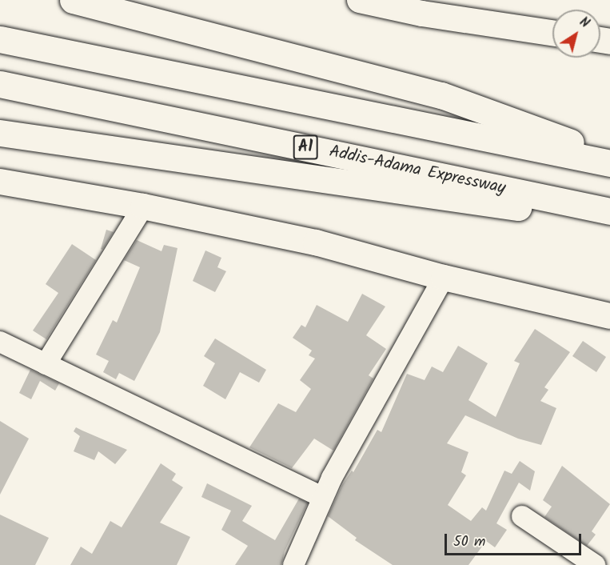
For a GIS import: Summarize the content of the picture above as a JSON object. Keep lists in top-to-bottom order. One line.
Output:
{"streets":{"highway":["A1","Addis-Adama Expressway"]},"scale_bar":"50 m","north":"top right"}
